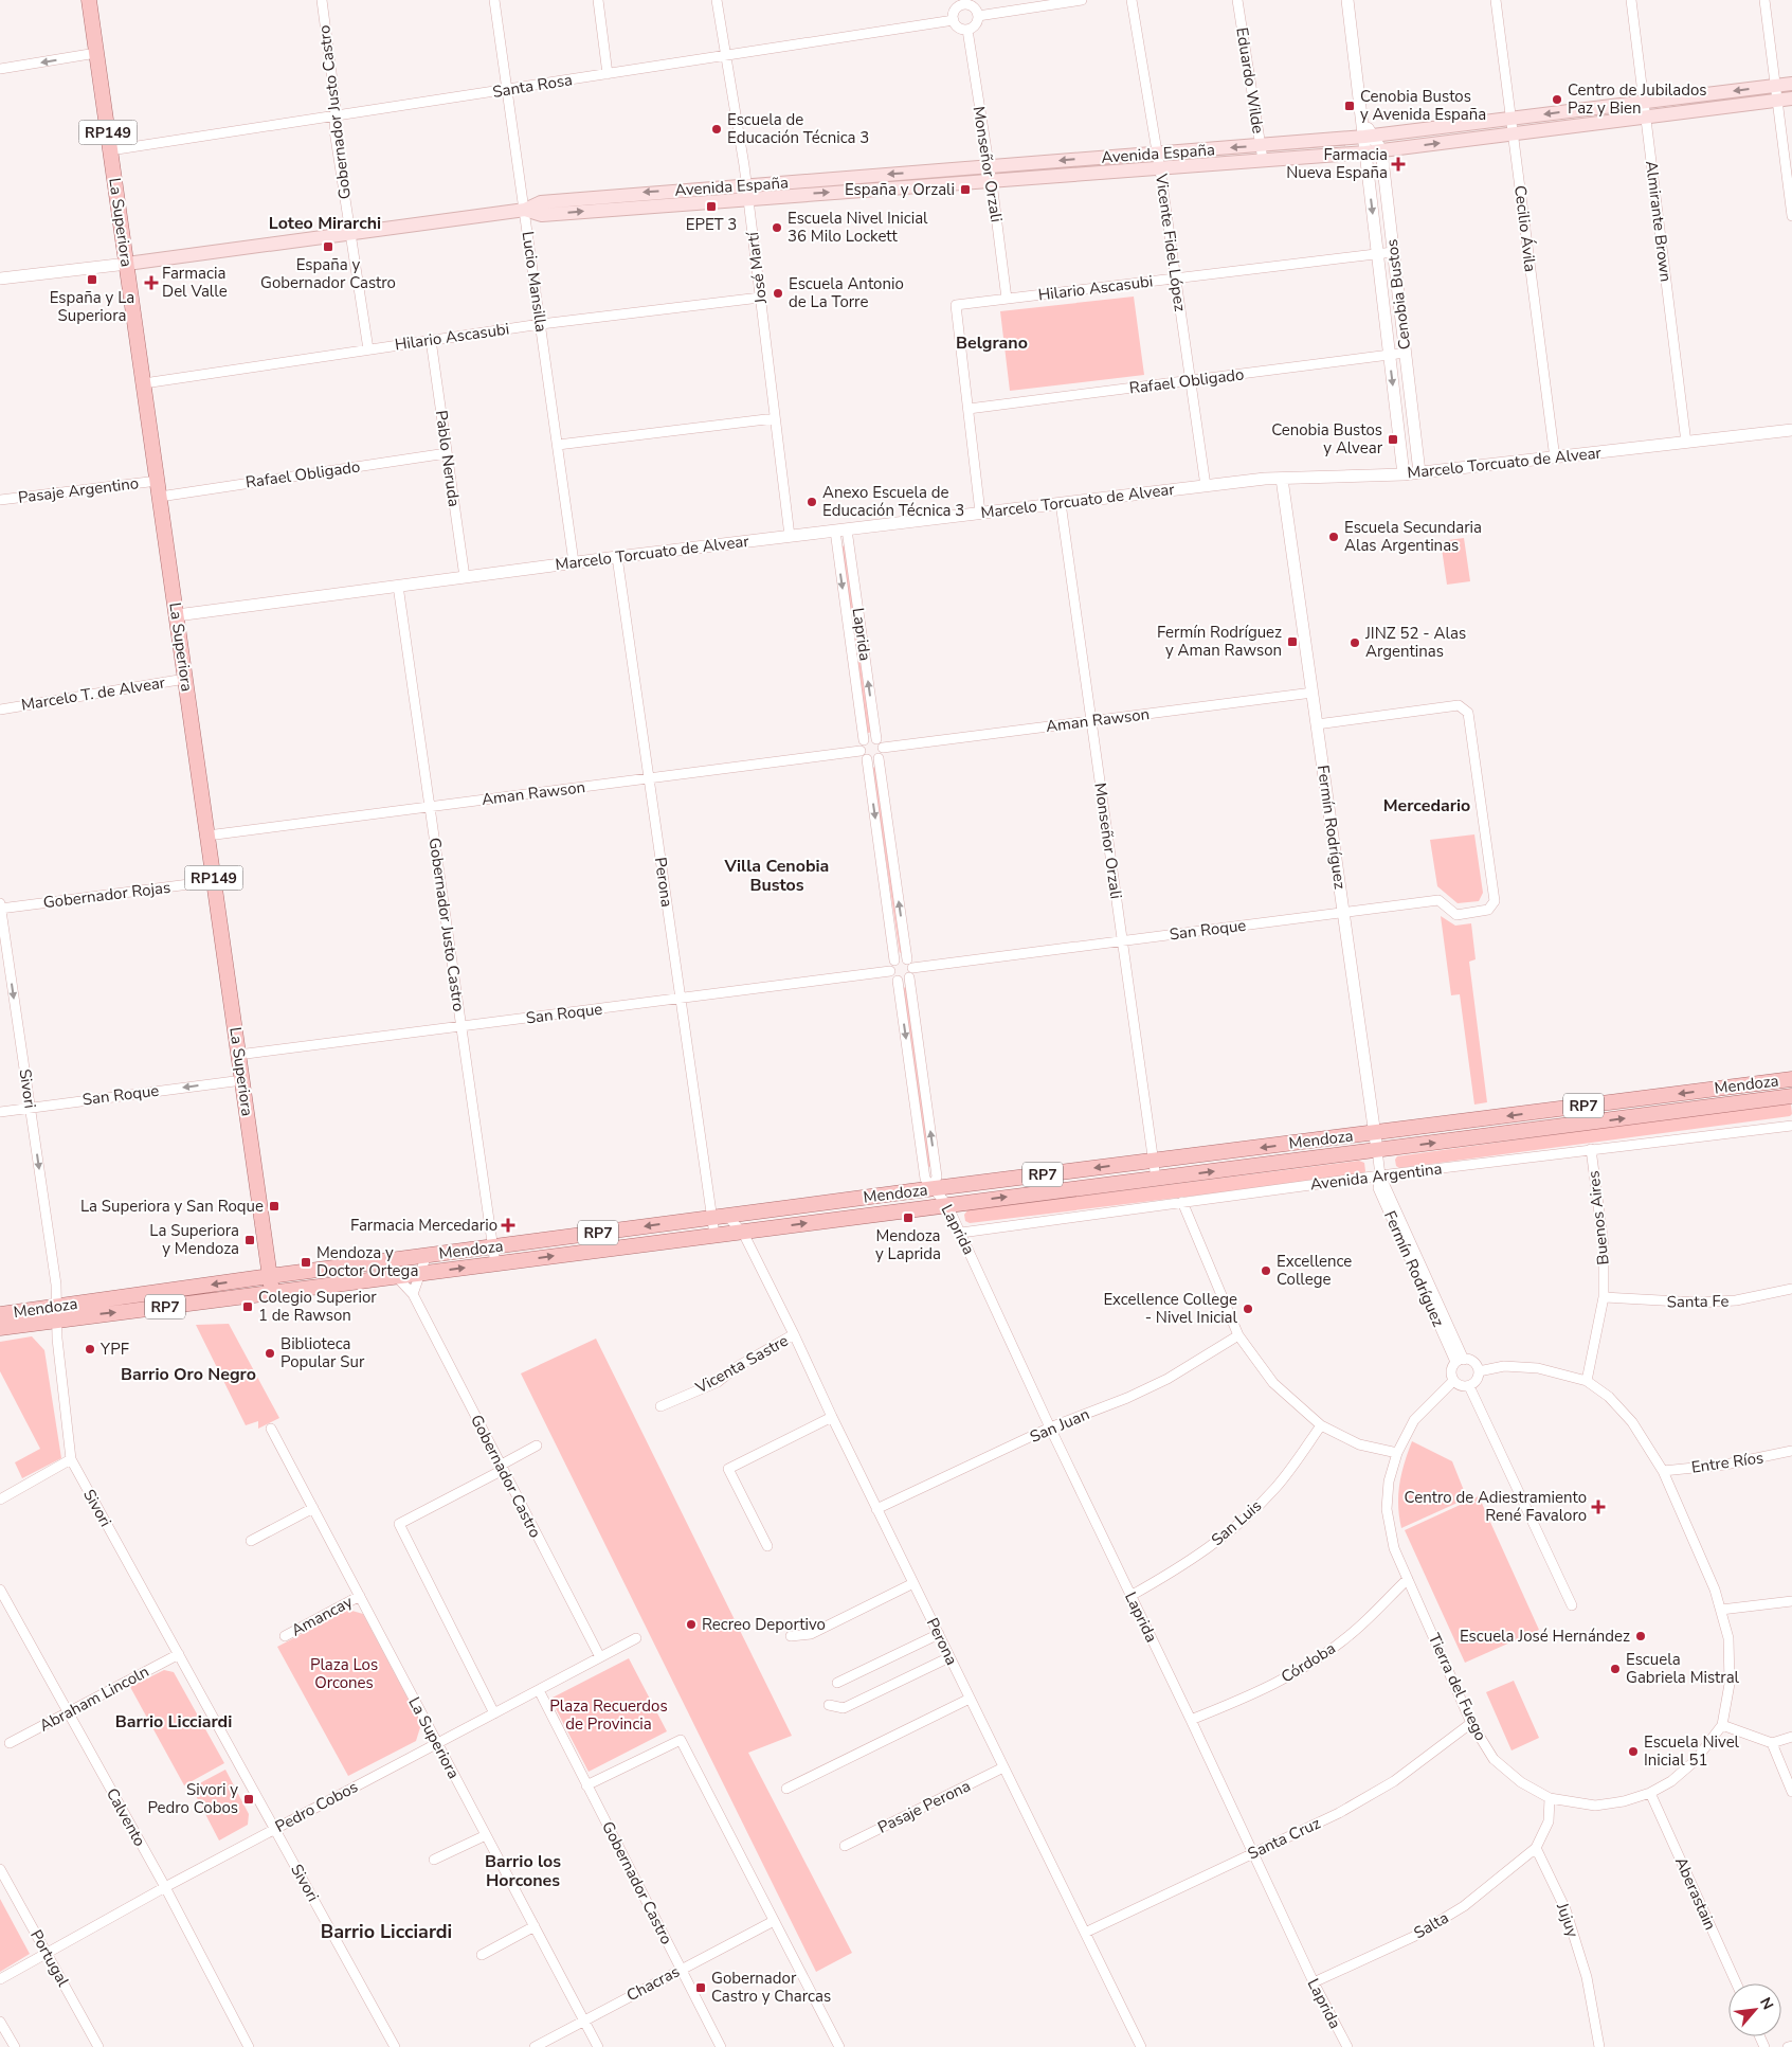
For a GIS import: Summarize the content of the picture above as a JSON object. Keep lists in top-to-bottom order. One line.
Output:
{"streets":{"main road":["RP149","Avenida España","La Superiora","Mendoza","RP7"],"street":["Eduardo Wilde","Santa Rosa","Gobernador Justo Castro","Monseñor Orzali","Almirante Brown","Cecilio Ávila","Vicente Fidel López","José Martí","Lucio Mansilla","Hilario Ascasubi","Cenobia Bustos","Rafael Obligado","Pablo Neruda","Marcelo Torcuato de Alvear","Pasaje Argentino","Laprida","Marcelo T. de Alvear","Aman Rawson","Fermín Rodríguez","Perona","Gobernador Rojas","San Roque","Sivori","Avenida Argentina","Buenos Aires","Santa Fe","Vicenta Sastre","San Juan","Entre Ríos","Gobernador Castro","San Luis","Amancay","Córdoba","Tierra del Fuego","Abraham Lincoln","Pedro Cobos","Pasaje Perona","Calvento","Santa Cruz","Aberastain","Jujuy","Salta","Portugal","Chacras"]},"crossings":[["Eduardo Wilde","Avenida España"],["Santa Rosa","Gobernador Justo Castro"],["Santa Rosa","Monseñor Orzali"],["Santa Rosa","La Superiora"],["Santa Rosa","José Martí"],["Santa Rosa","Lucio Mansilla"],["Gobernador Justo Castro","Avenida España"],["Gobernador Justo Castro","Hilario Ascasubi"],["Gobernador Justo Castro","Marcelo Torcuato de Alvear"],["Gobernador Justo Castro","Aman Rawson"],["Gobernador Justo Castro","San Roque"],["Gobernador Justo Castro","Mendoza"],["Avenida España","Monseñor Orzali"],["Avenida España","Almirante Brown"],["Avenida España","La Superiora"],["Avenida España","Cecilio Ávila"],["Avenida España","Vicente Fidel López"],["Avenida España","José Martí"],["Avenida España","Lucio Mansilla"],["Avenida España","Cenobia Bustos"],["Monseñor Orzali","Hilario Ascasubi"],["Monseñor Orzali","Marcelo Torcuato de Alvear"],["Monseñor Orzali","Aman Rawson"],["Monseñor Orzali","San Roque"],["Monseñor Orzali","Mendoza"],["Almirante Brown","Marcelo Torcuato de Alvear"],["La Superiora","Hilario Ascasubi"],["La Superiora","Rafael Obligado"],["La Superiora","Marcelo Torcuato de Alvear"],["La Superiora","Pasaje Argentino"],["La Superiora","Marcelo T. de Alvear"],["La Superiora","Aman Rawson"],["La Superiora","Gobernador Rojas"],["La Superiora","San Roque"],["La Superiora","Mendoza"],["La Superiora","Amancay"],["La Superiora","Pedro Cobos"],["La Superiora","Chacras"],["Cecilio Ávila","Marcelo Torcuato de Alvear"],["Vicente Fidel López","Hilario Ascasubi"],["Vicente Fidel López","Rafael Obligado"],["Vicente Fidel López","Marcelo Torcuato de Alvear"],["José Martí","Hilario Ascasubi"],["José Martí","Marcelo Torcuato de Alvear"],["Lucio Mansilla","Hilario Ascasubi"],["Lucio Mansilla","Marcelo Torcuato de Alvear"],["Hilario Ascasubi","Cenobia Bustos"],["Hilario Ascasubi","Rafael Obligado"],["Hilario Ascasubi","Pablo Neruda"],["Cenobia Bustos","Rafael Obligado"],["Cenobia Bustos","Marcelo Torcuato de Alvear"],["Rafael Obligado","Pablo Neruda"],["Pablo Neruda","Marcelo Torcuato de Alvear"],["Marcelo Torcuato de Alvear","Laprida"],["Marcelo Torcuato de Alvear","Fermín Rodríguez"],["Marcelo Torcuato de Alvear","Perona"],["Laprida","Aman Rawson"],["Laprida","San Roque"],["Laprida","Mendoza"],["Laprida","Avenida Argentina"],["Laprida","San Juan"],["Laprida","San Luis"],["Laprida","Córdoba"],["Laprida","Santa Cruz"],["Laprida","Salta"],["Aman Rawson","Fermín Rodríguez"],["Aman Rawson","Perona"],["Fermín Rodríguez","San Roque"],["Fermín Rodríguez","Mendoza"],["Fermín Rodríguez","Avenida Argentina"],["Fermín Rodríguez","Tierra del Fuego"],["Perona","San Roque"],["Perona","Mendoza"],["Perona","Vicenta Sastre"],["Perona","San Juan"],["Perona","Pasaje Perona"],["Perona","Santa Cruz"],["Gobernador Rojas","Sivori"],["San Roque","Sivori"],["Mendoza","Sivori"],["Mendoza","Gobernador Castro"],["Sivori","Abraham Lincoln"],["Sivori","Pedro Cobos"],["Avenida Argentina","Buenos Aires"],["Buenos Aires","Santa Fe"],["Buenos Aires","Tierra del Fuego"],["Entre Ríos","Tierra del Fuego"],["Gobernador Castro","Pedro Cobos"],["Gobernador Castro","Chacras"],["Córdoba","Tierra del Fuego"],["Tierra del Fuego","Santa Cruz"],["Tierra del Fuego","Aberastain"],["Abraham Lincoln","Calvento"],["Pedro Cobos","Calvento"],["Pedro Cobos","Portugal"],["Jujuy","Salta"]],"districts":["Loteo Mirarchi","Belgrano","Mercedario","Villa Cenobia Bustos","Barrio Oro Negro","Barrio Licciardi","Barrio los Horcones","Barrio Licciardi"],"parks":["Plaza Los Orcones","Plaza Recuerdos de Provincia"],"places":{"other":["Centro de Jubilados Paz y Bien","Escuela de Educación Técnica 3","Escuela Nivel Inicial 36 Milo Lockett","Escuela Antonio de La Torre","Anexo Escuela de Educación Técnica 3","Escuela Secundaria Alas Argentinas","JINZ 52 - Alas Argentinas","Excellence College","Excellence College - Nivel Inicial","YPF","Biblioteca Popular Sur","Recreo Deportivo","Escuela José Hernández","Escuela Gabriela Mistral","Escuela Nivel Inicial 51"],"transit":["Cenobia Bustos y Avenida España","España y Orzali","EPET 3","España y Gobernador Castro","España y La Superiora","Cenobia Bustos y Alvear","Fermín Rodríguez y Aman Rawson","La Superiora y San Roque","Mendoza y Laprida","La Superiora y Mendoza","Mendoza y Doctor Ortega","Colegio Superior 1 de Rawson","Sivori y Pedro Cobos","Gobernador Castro y Charcas"],"health":["Farmacia Nueva España","Farmacia Del Valle","Farmacia Mercedario","Centro de Adiestramiento René Favaloro"]},"north":"top right"}
